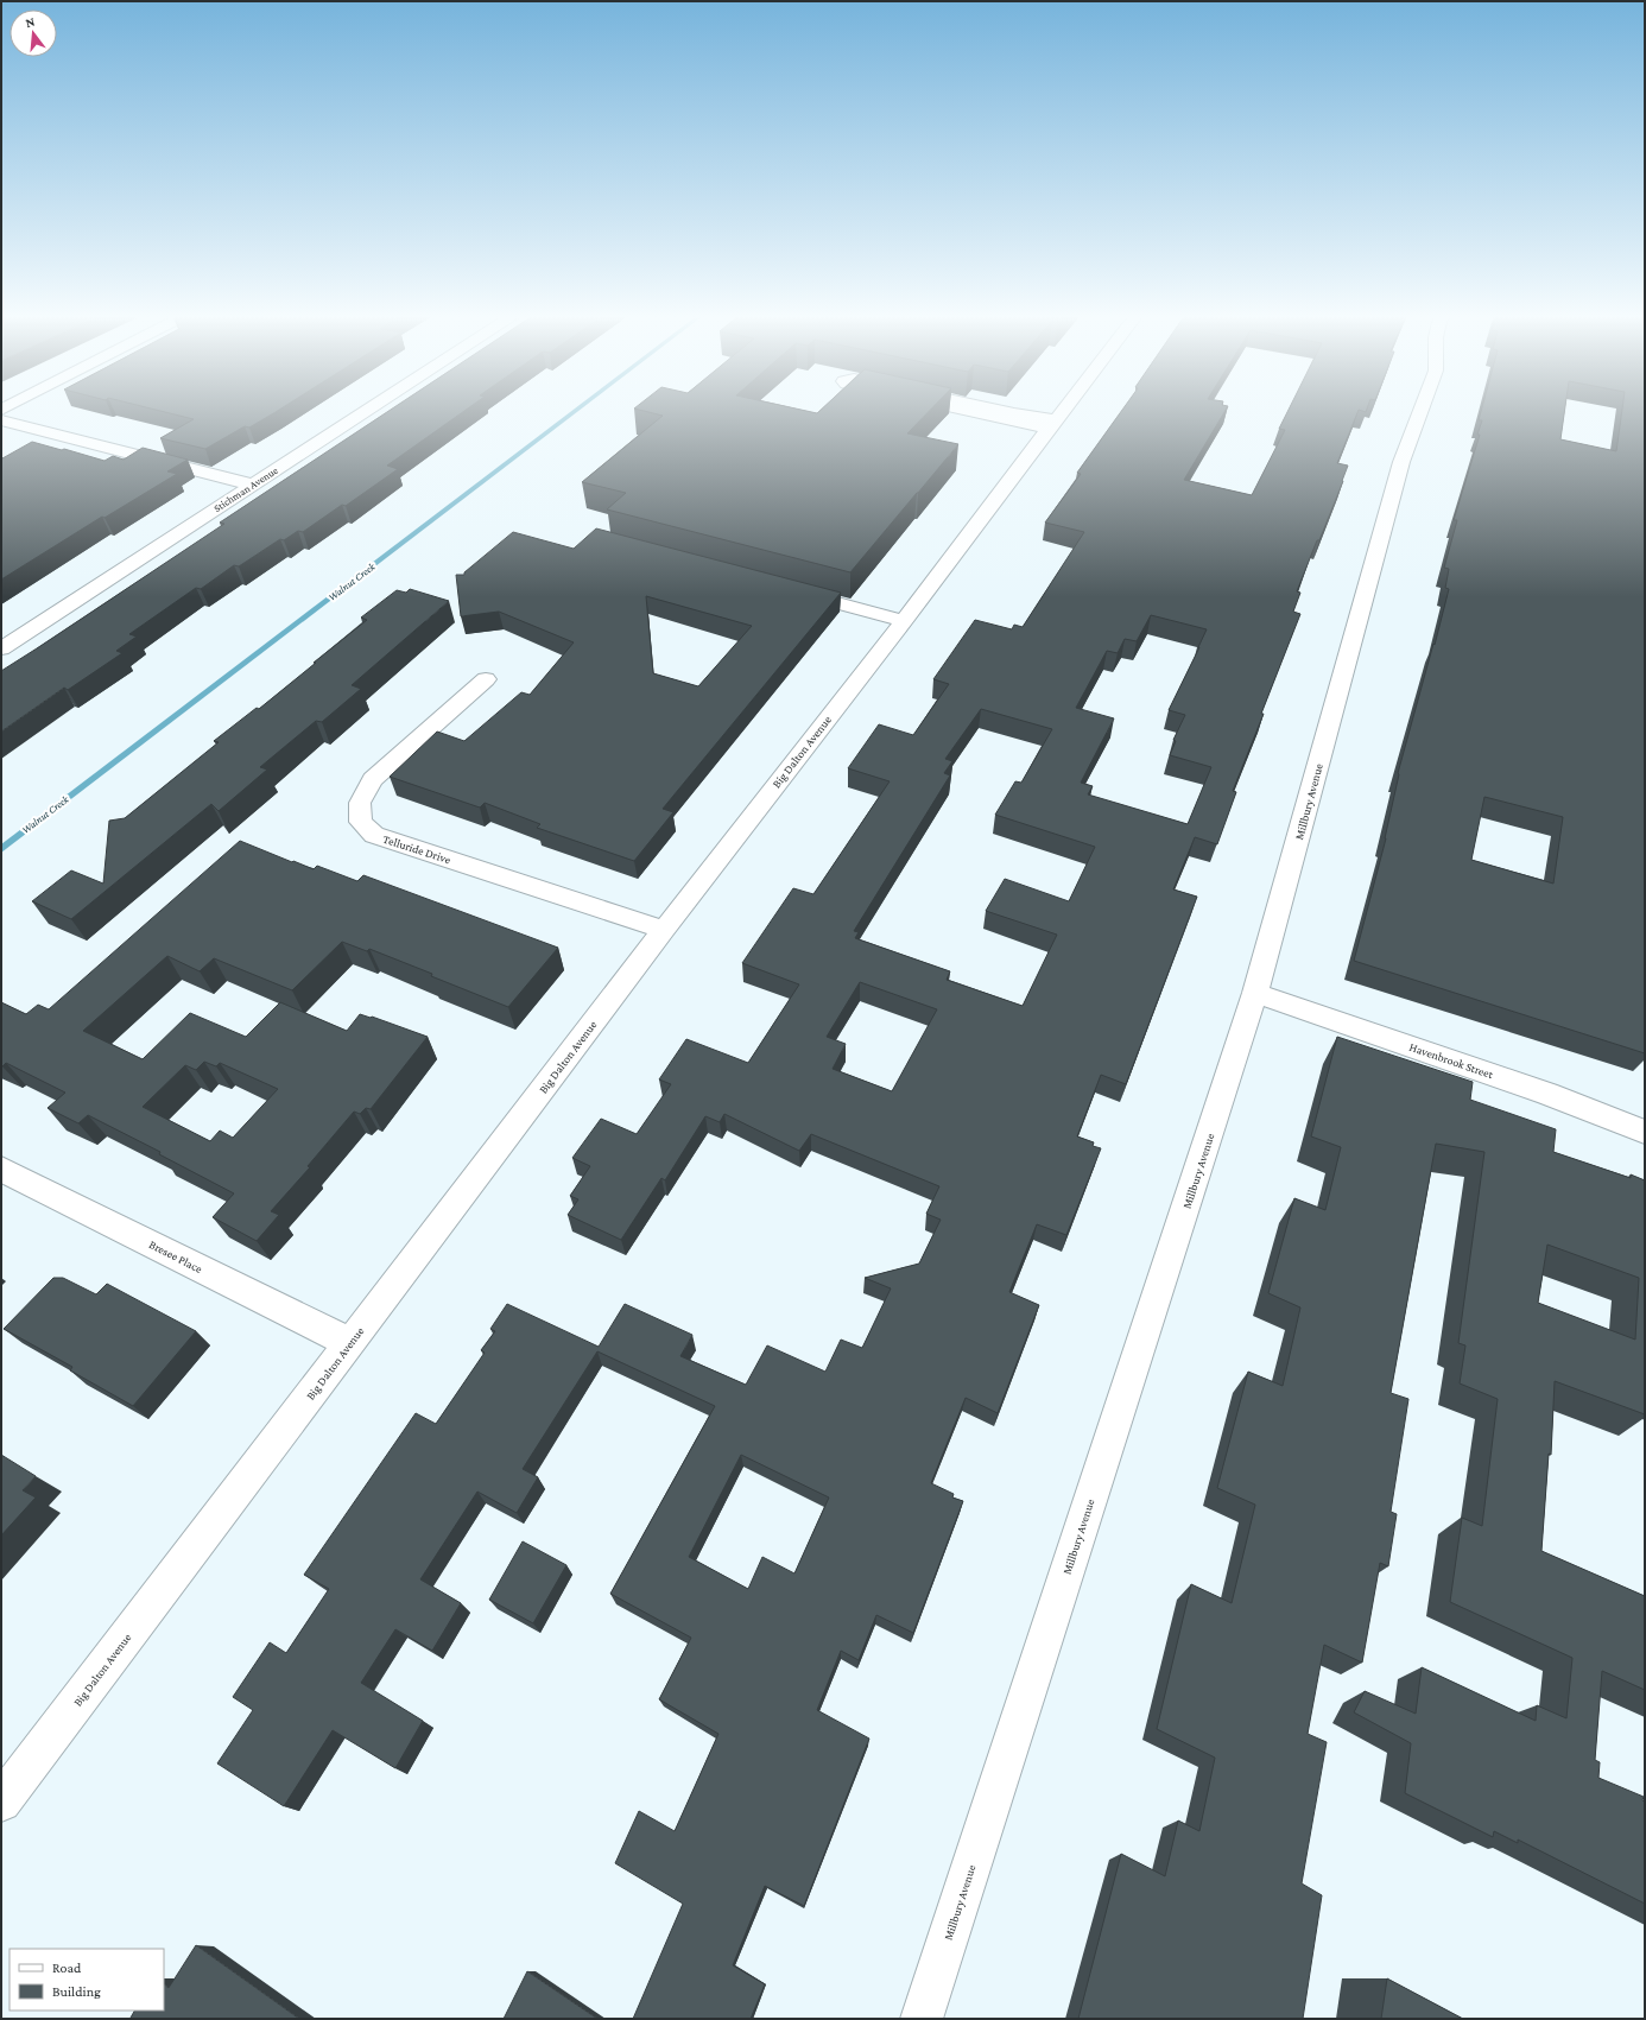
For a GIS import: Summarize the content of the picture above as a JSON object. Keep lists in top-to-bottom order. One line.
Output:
{"streets":{"street":["Stichman Avenue","Big Dalton Avenue","Millbury Avenue","Telluride Drive","Havenbrook Street","Bresee Place"]},"crossings":[["Big Dalton Avenue","Telluride Drive"],["Big Dalton Avenue","Bresee Place"],["Millbury Avenue","Havenbrook Street"]],"water":["Walnut Creek"],"legend":["Road","Building"],"north":"top"}
